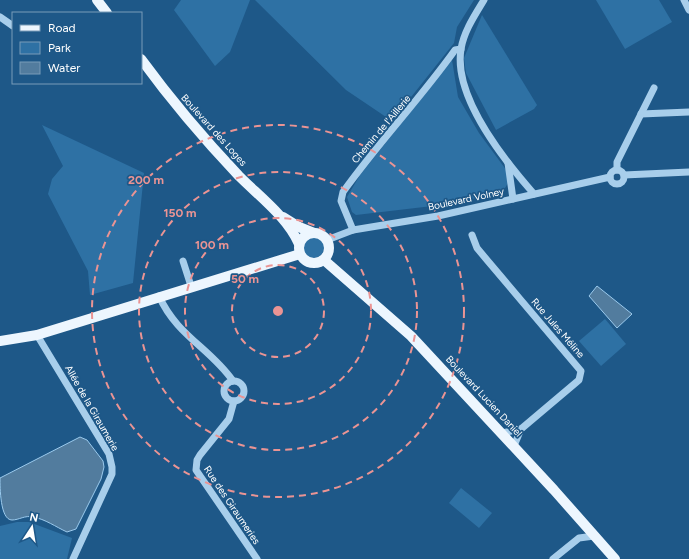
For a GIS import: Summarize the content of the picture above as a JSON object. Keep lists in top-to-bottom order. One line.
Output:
{"streets":{"main road":["Boulevard des Loges","Boulevard Lucien Daniel"],"street":["Chemin de l'Aillerie","Boulevard Volney","Rue Jules Méline","Allée de la Giraumerie","Rue des Giraumeries"]},"crossings":[["Chemin de l'Aillerie","Boulevard Volney"],["Boulevard des Loges","Boulevard Volney"],["Boulevard des Loges","Boulevard Lucien Daniel"],["Boulevard Volney","Boulevard Lucien Daniel"],["Rue Jules Méline","Boulevard Lucien Daniel"]],"legend":["Road","Park","Water"],"north":"top","rings":["200 m","150 m","100 m","50 m"]}
